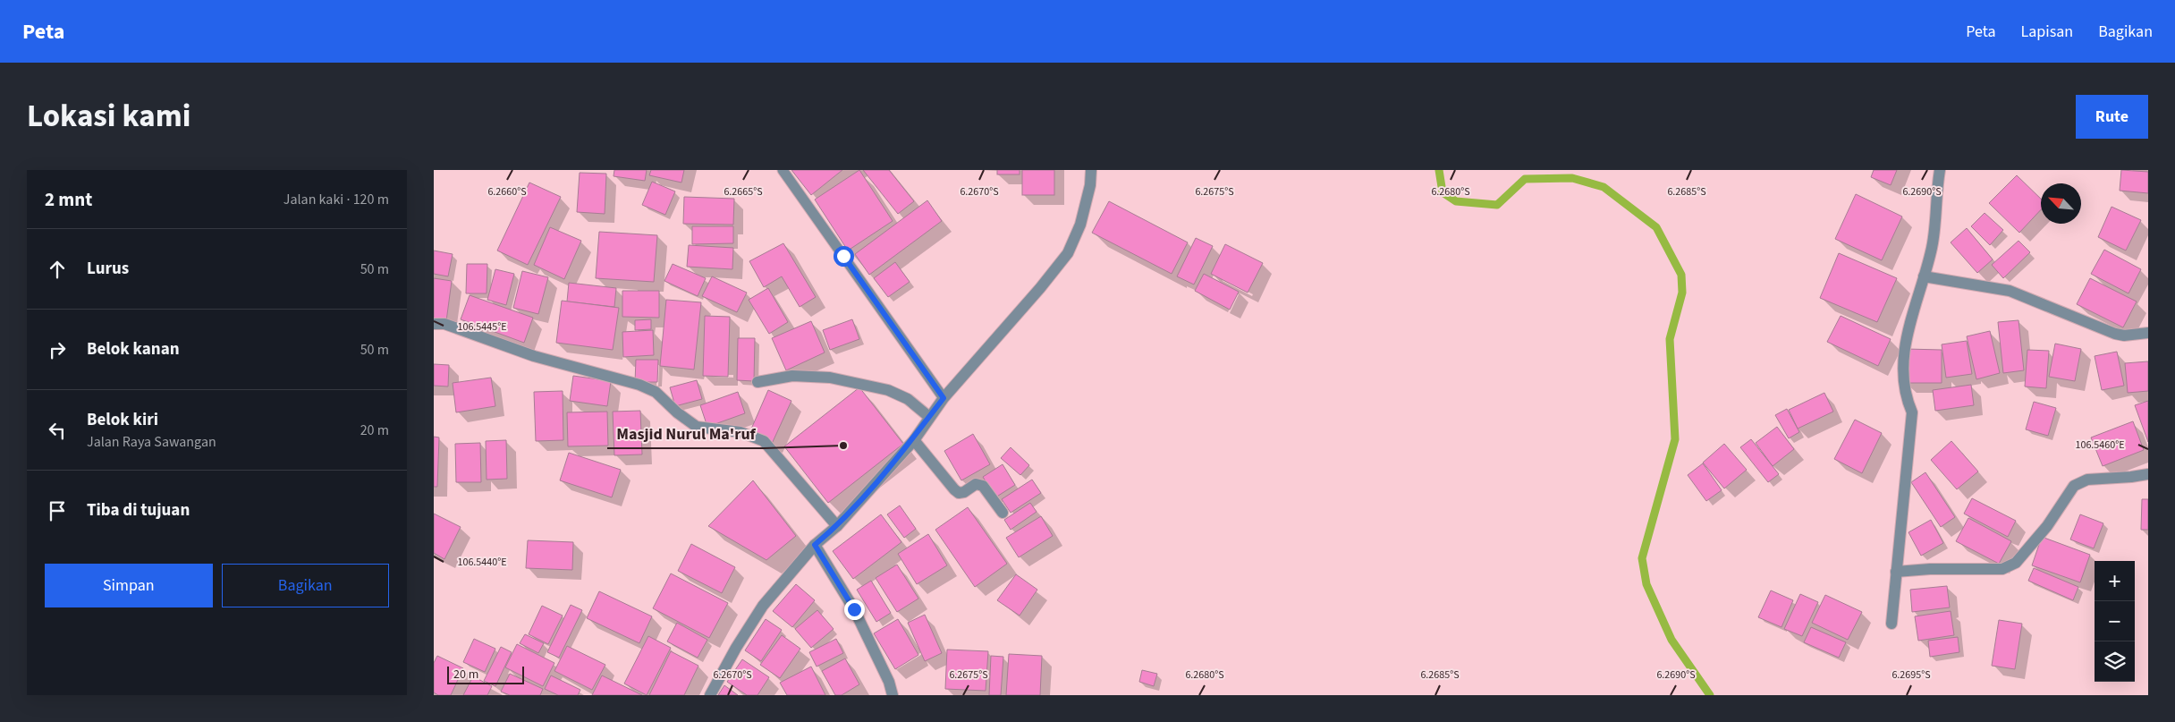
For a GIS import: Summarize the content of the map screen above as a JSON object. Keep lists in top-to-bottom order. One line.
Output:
{"places":["Masjid Nurul Ma'ruf"],"scale_bar":"20 m","north":"top left","page":{"header":"Peta","nav":["Peta","Lapisan","Bagikan"],"title":"Lokasi kami","buttons":["Rute",["Simpan","Bagikan"]],"heading":["2 mnt","Jalan kaki · 120 m"],"list":[["Lurus","50 m"],["Belok kanan","50 m"],["Belok kiri","Jalan Raya Sawangan","20 m"],"Tiba di tujuan"],"map_buttons":["+","−"],"scale":"20 m"},"coordinates":["6.2665°S","6.2670°S","6.2675°S","6.2680°S","6.2685°S","6.2690°S","6.2660°S","106.5445°E","106.5460°E","106.5440°E","6.2695°S"]}
